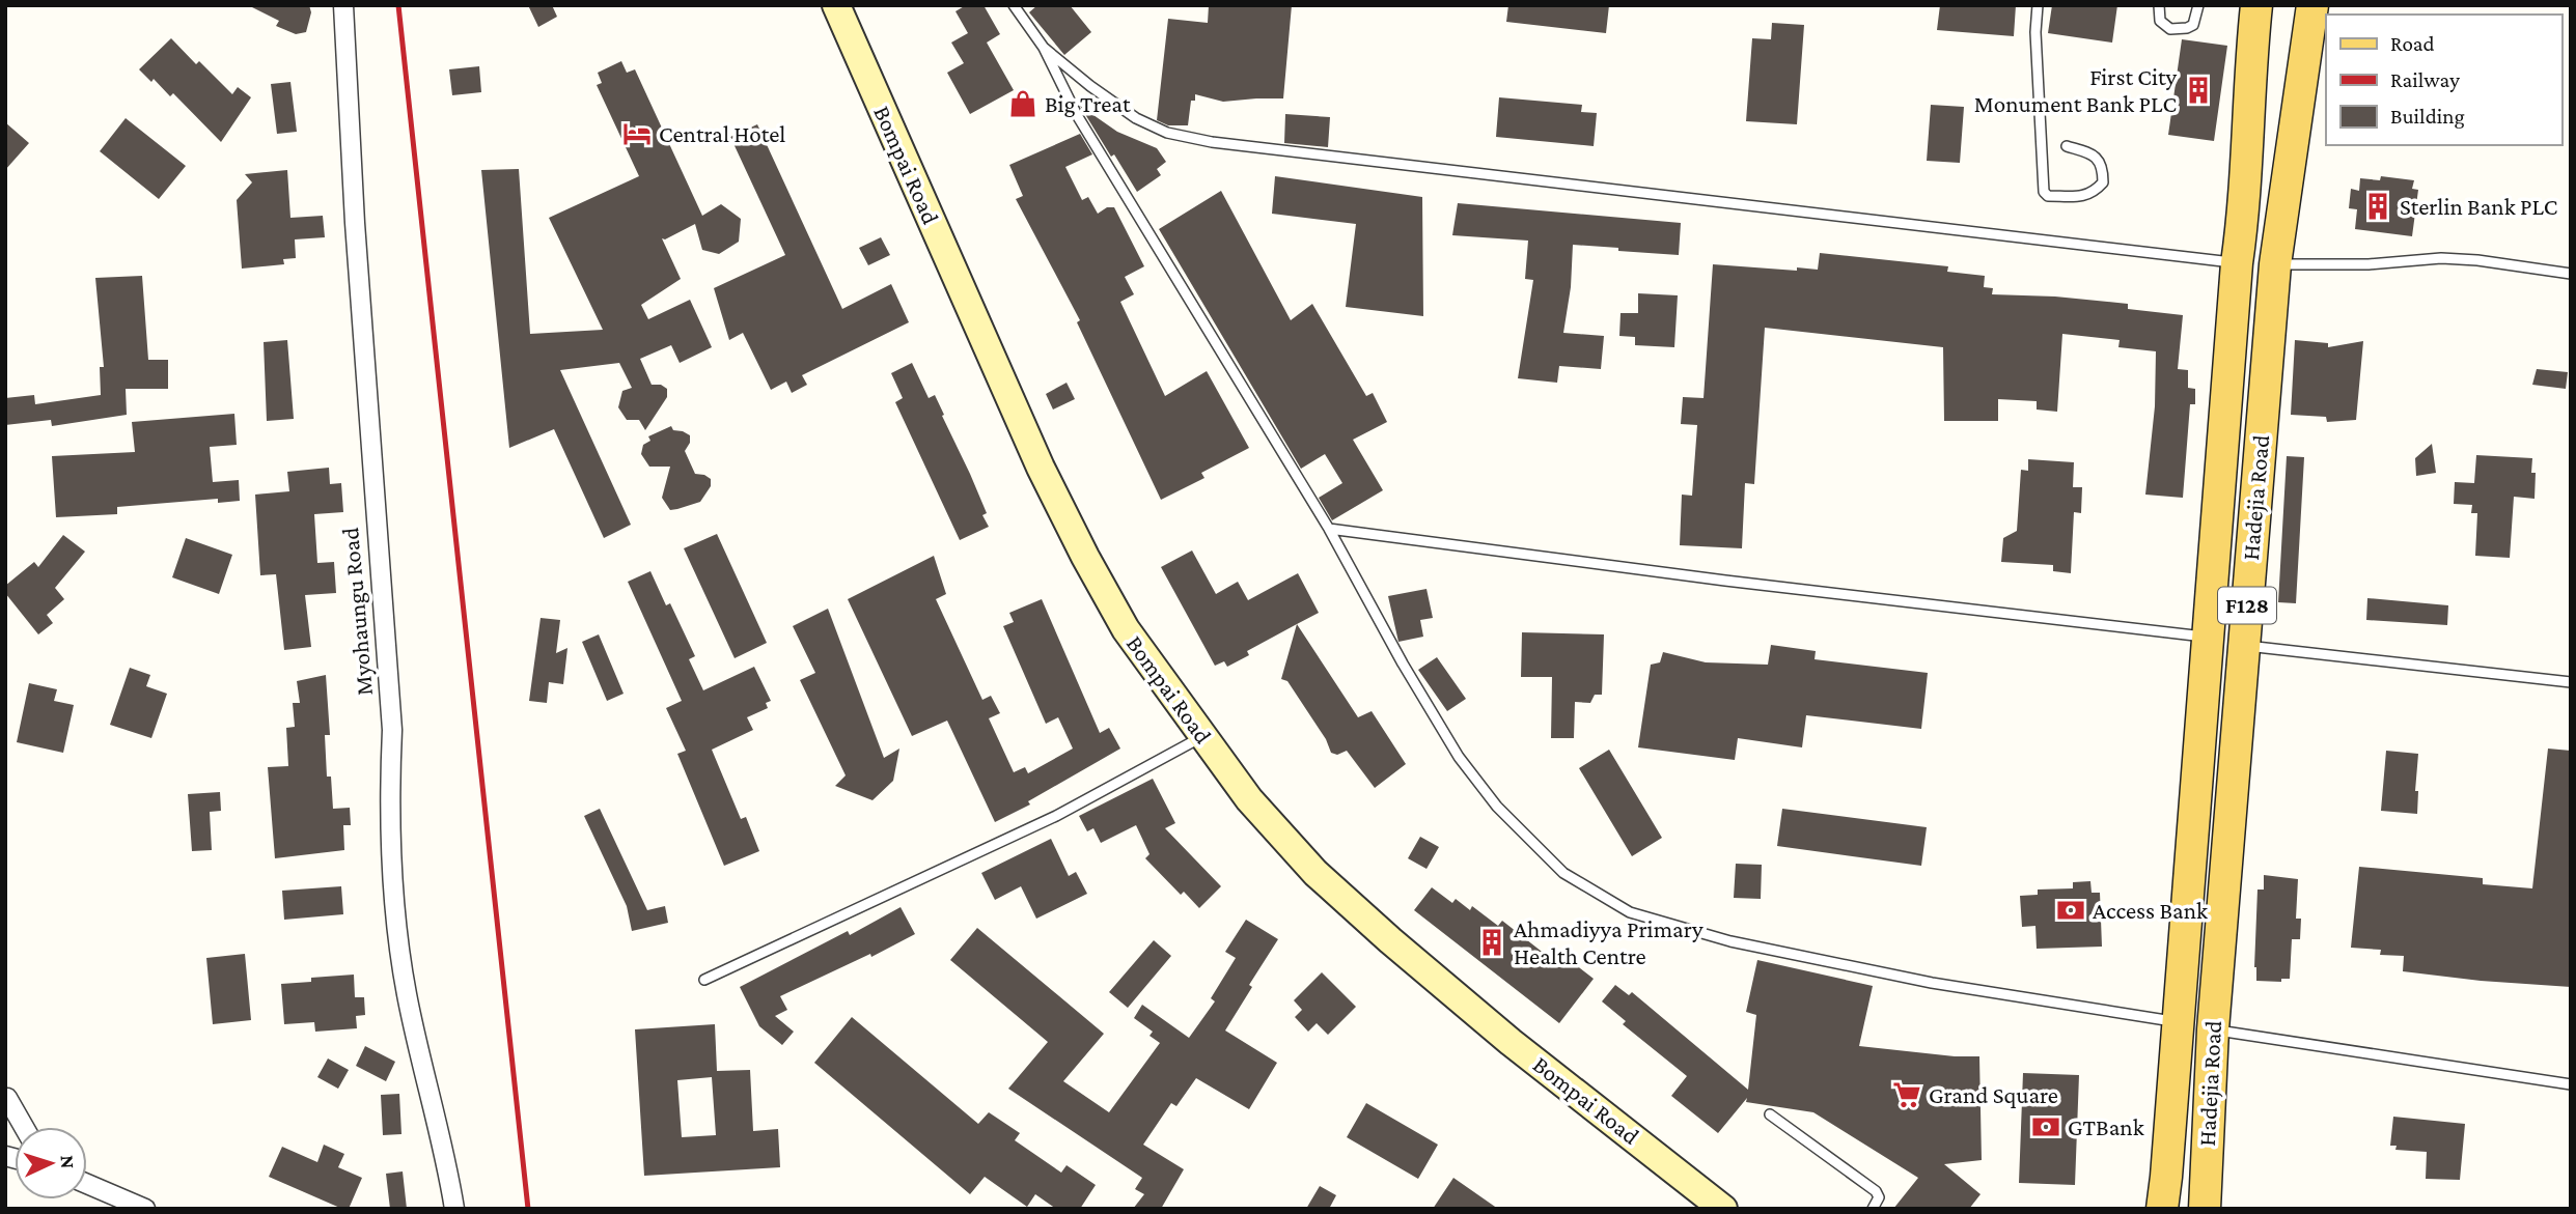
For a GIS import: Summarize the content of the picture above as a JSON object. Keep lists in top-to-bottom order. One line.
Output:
{"streets":{"main road":["Bompai Road","Hadejia Road","F128"],"street":["Myohaungu Road"]},"places":{"building":["First City Monument Bank PLC","Sterlin Bank PLC","Ahmadiyya Primary Health Centre"],"shop":["Big Treat"],"hotel":["Central Hotel"],"bank":["Access Bank","GTBank"],"supermarket":["Grand Square"]},"legend":["Road","Railway","Building"],"north":"right"}
